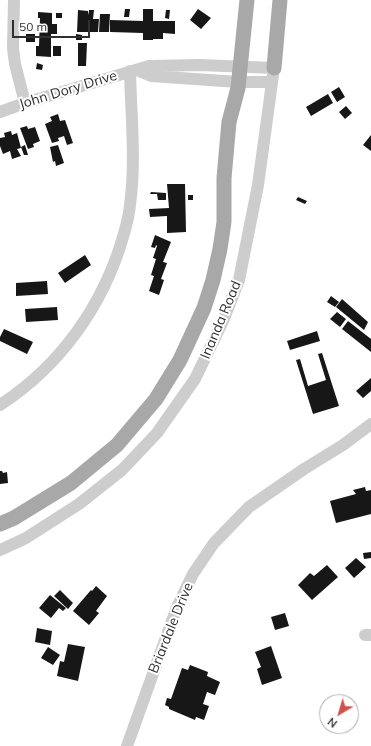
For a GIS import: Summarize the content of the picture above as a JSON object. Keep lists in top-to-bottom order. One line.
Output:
{"streets":{"main road":["Inanda Road"],"street":["John Dory Drive","Briardale Drive"]},"crossings":[["John Dory Drive","Inanda Road"]],"scale_bar":"50 m","north":"bottom left"}
